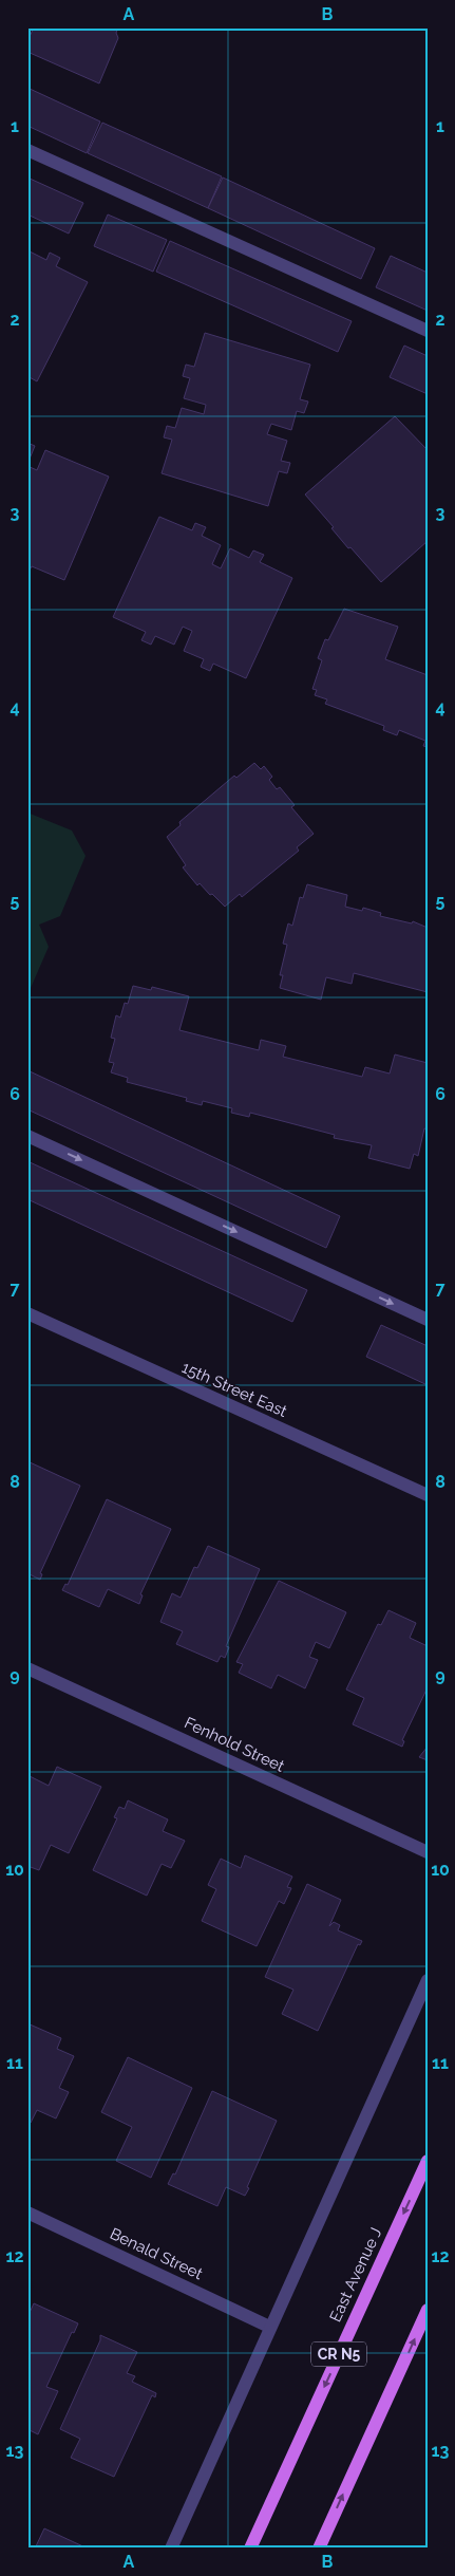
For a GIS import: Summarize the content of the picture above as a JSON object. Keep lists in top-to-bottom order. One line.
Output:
{"streets":{"main road":["East Avenue J","CR N5"],"street":["15th Street East","Fenhold Street","Benald Street"]},"grid":{"columns":["A","B"],"rows":["1","2","3","4","5","6","7","8","9","10","11","12","13"]}}
